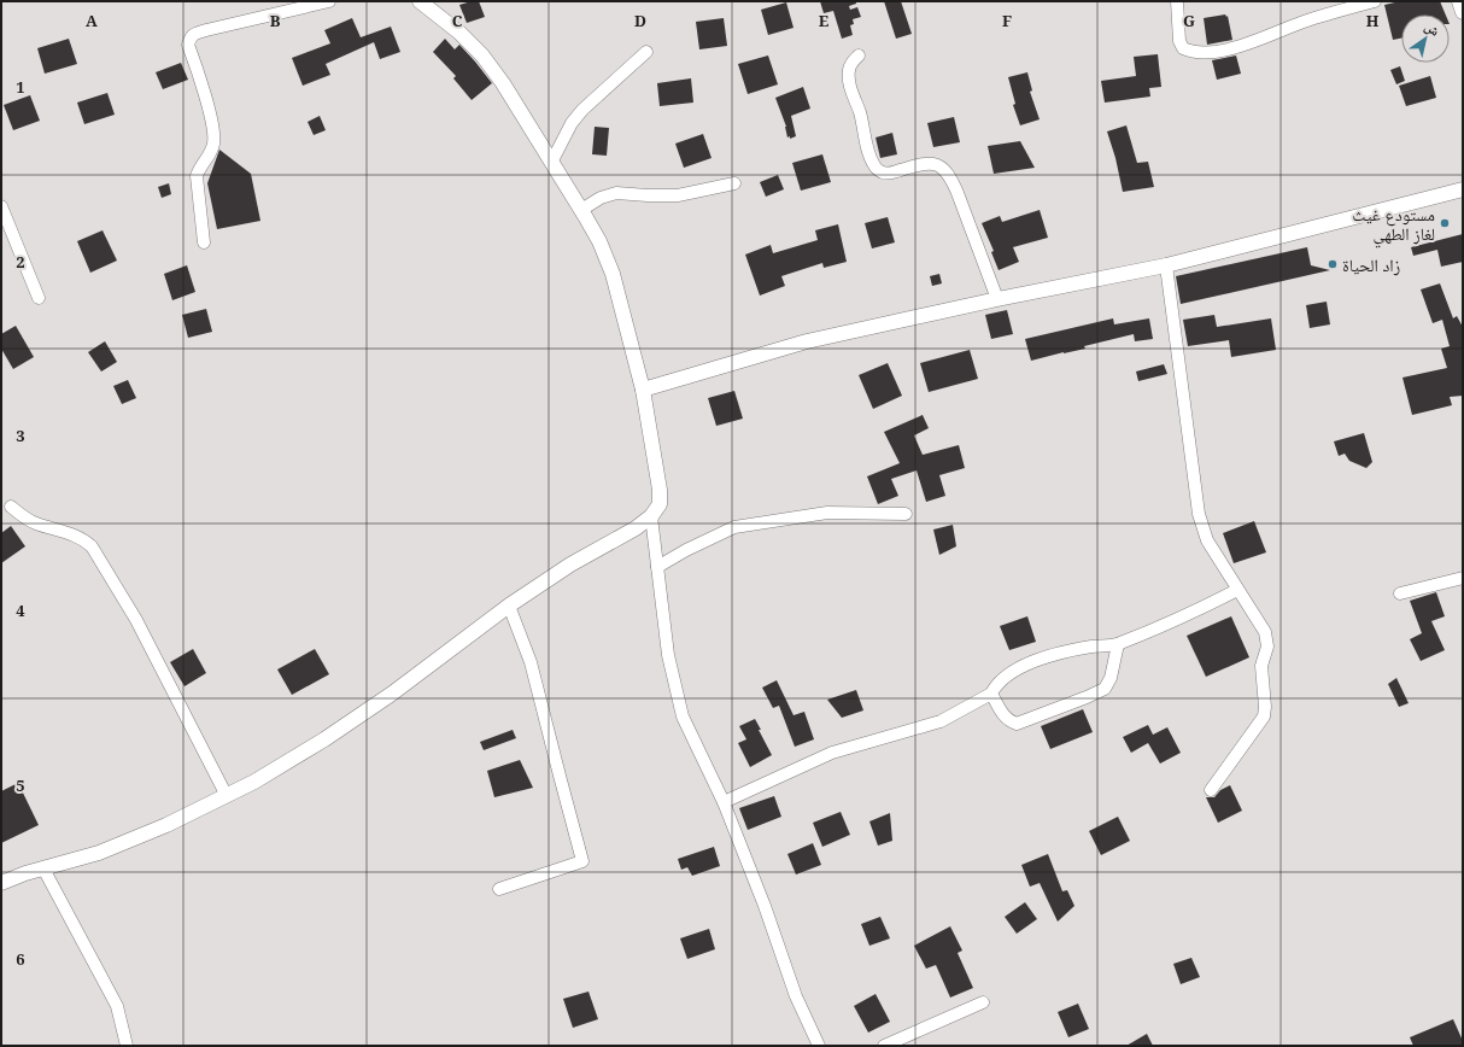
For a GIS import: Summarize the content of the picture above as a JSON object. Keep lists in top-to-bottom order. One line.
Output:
{"places":["مستودع غيث لغاز الطهي","زاد الحياة"],"north":"top right","grid":{"columns":["A","B","C","D","E","F","G","H"],"rows":["1","2","3","4","5","6"]}}
